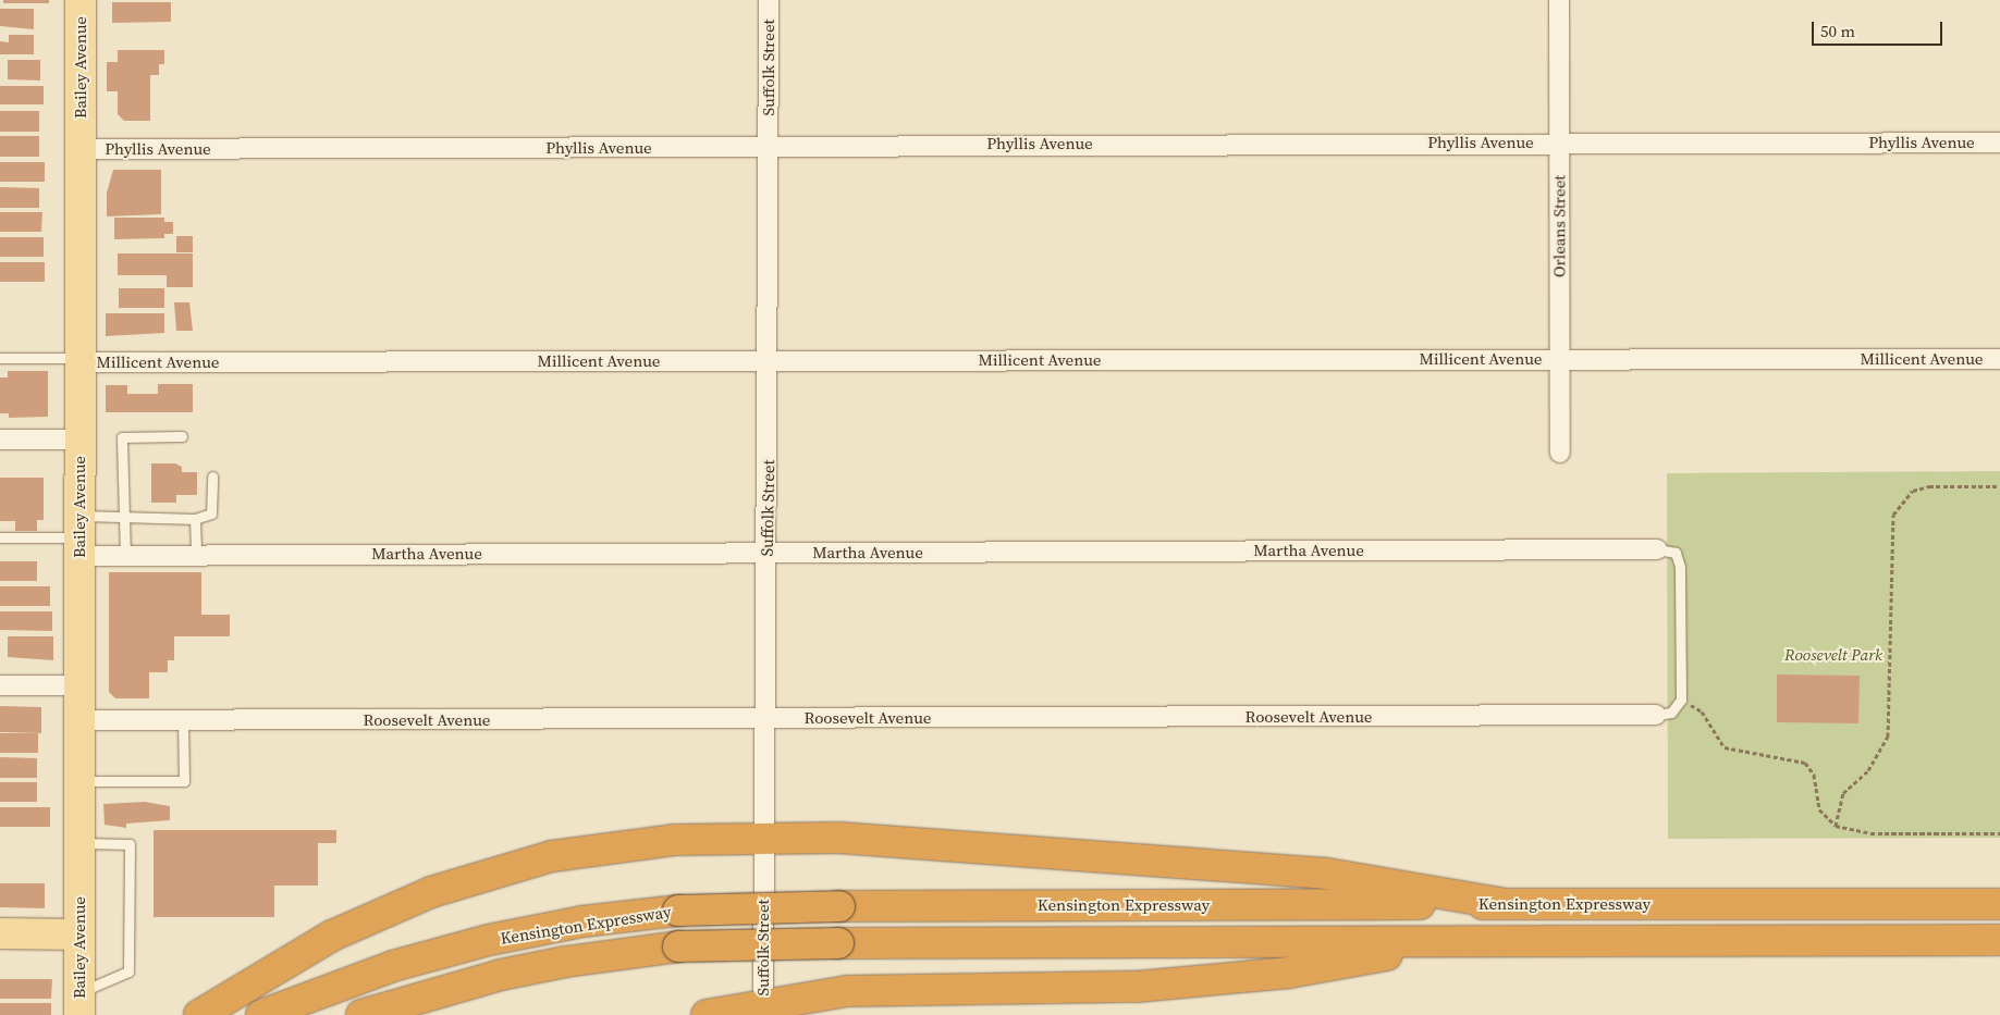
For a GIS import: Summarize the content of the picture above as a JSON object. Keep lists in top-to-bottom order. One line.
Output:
{"streets":{"highway":["Kensington Expressway"],"main road":["Bailey Avenue"],"street":["Suffolk Street","Phyllis Avenue","Orleans Street","Millicent Avenue","Martha Avenue","Roosevelt Avenue"]},"crossings":[["Bailey Avenue","Phyllis Avenue"],["Bailey Avenue","Millicent Avenue"],["Bailey Avenue","Martha Avenue"],["Bailey Avenue","Roosevelt Avenue"],["Suffolk Street","Phyllis Avenue"],["Suffolk Street","Millicent Avenue"],["Suffolk Street","Martha Avenue"],["Suffolk Street","Roosevelt Avenue"],["Phyllis Avenue","Orleans Street"],["Orleans Street","Millicent Avenue"]],"parks":["Roosevelt Park"],"scale_bar":"50 m"}
